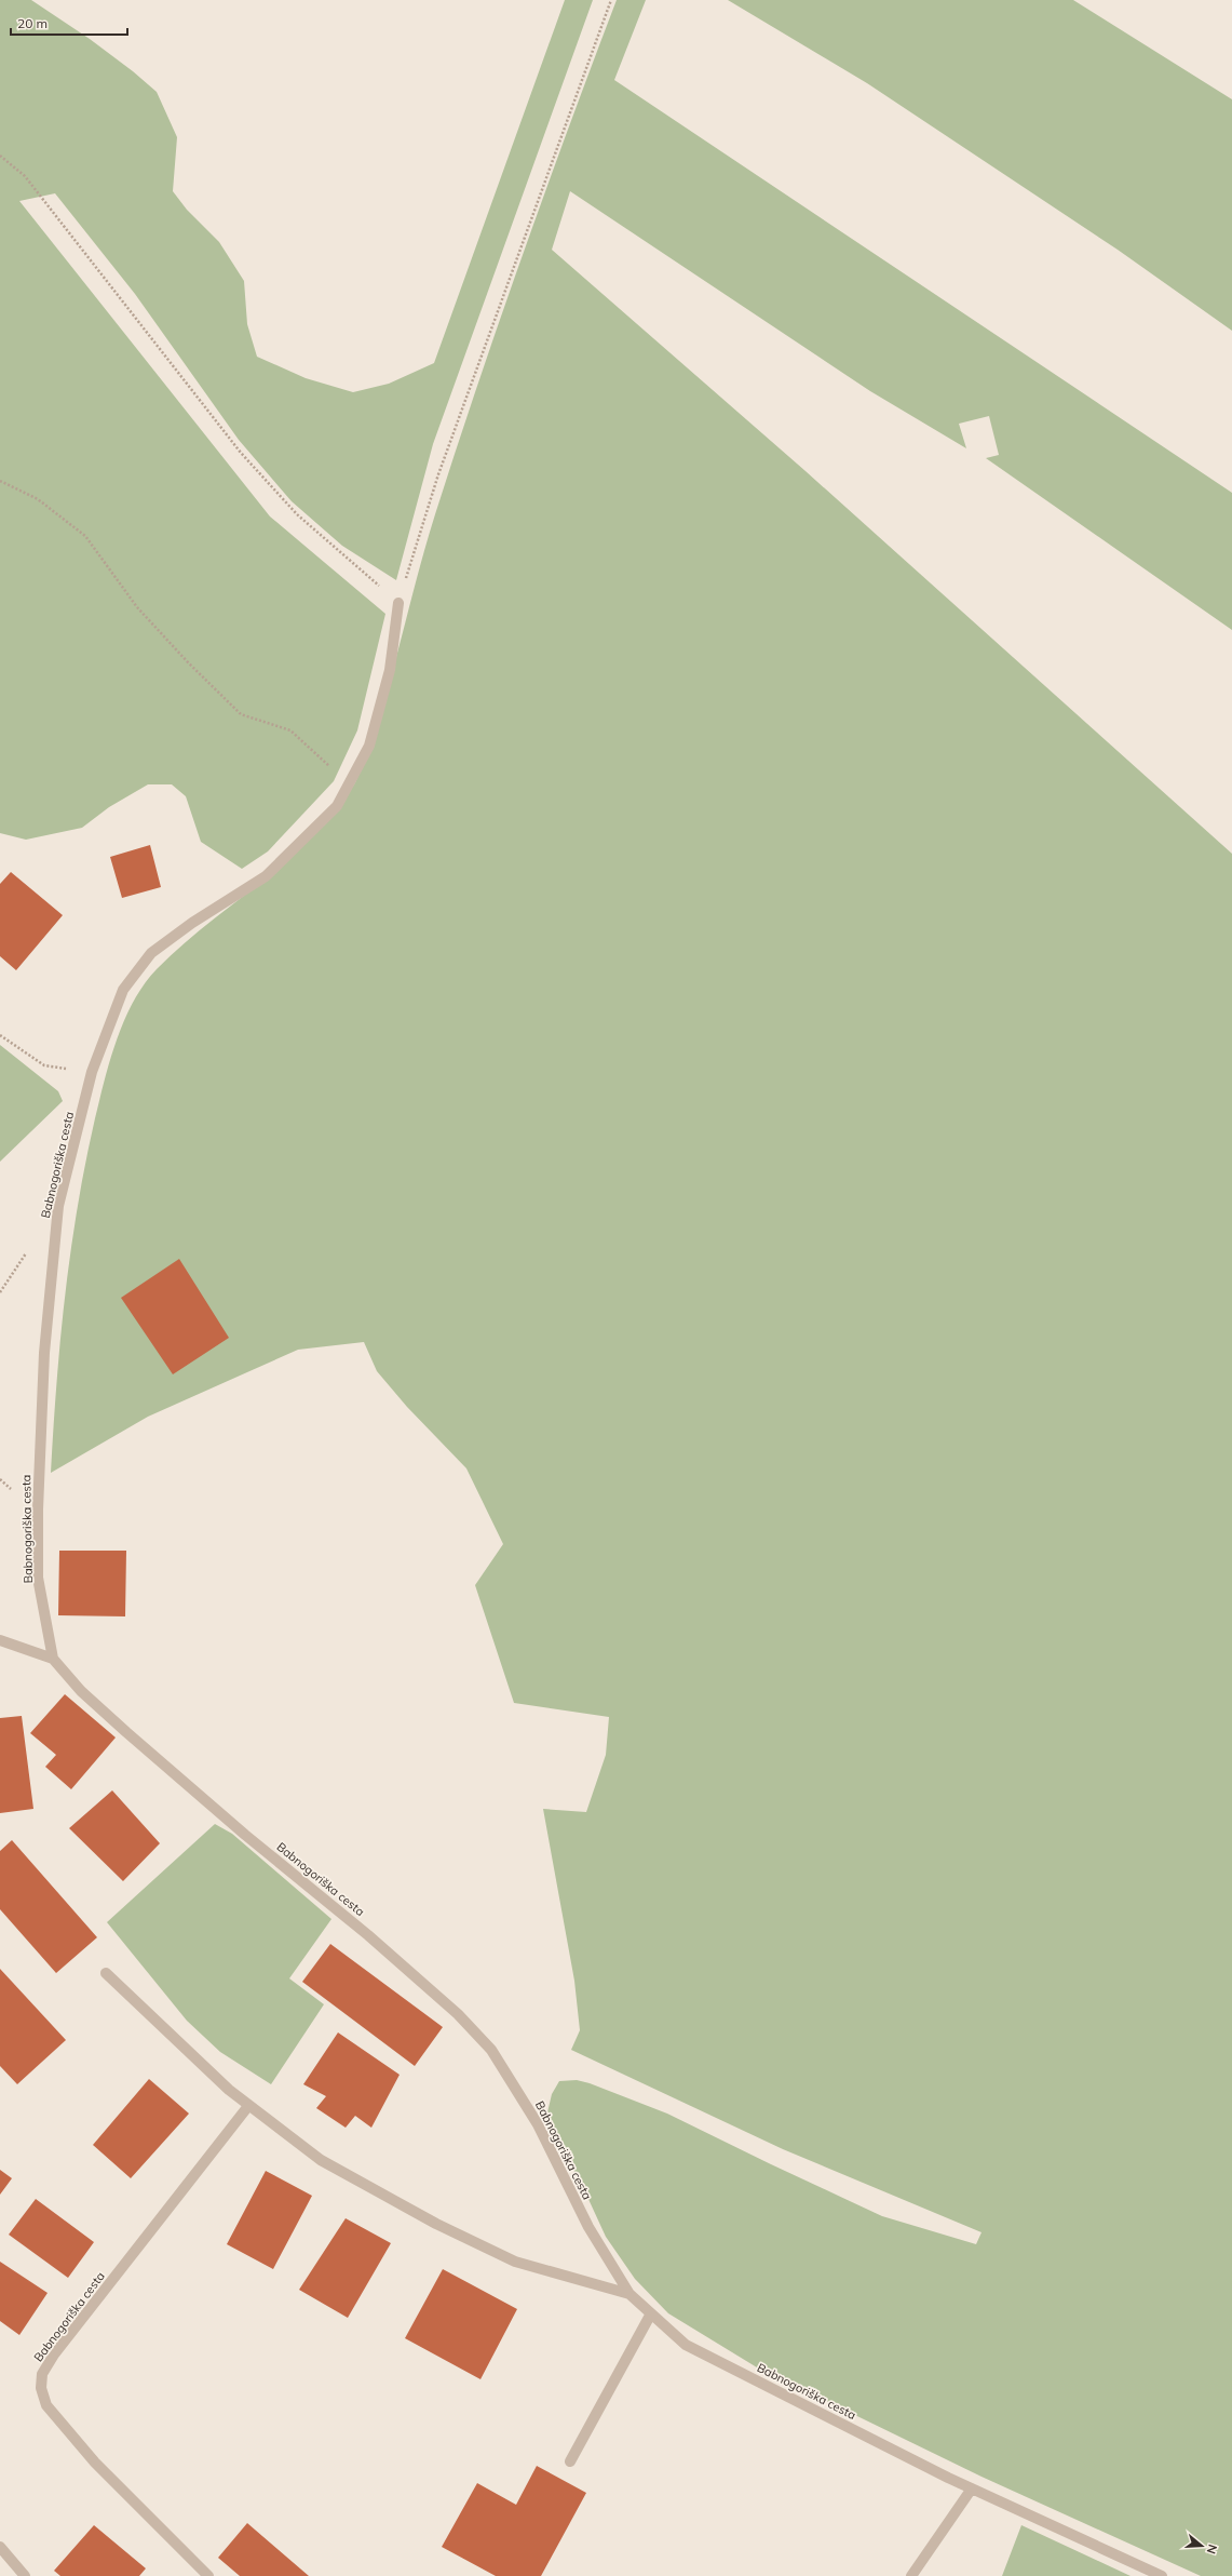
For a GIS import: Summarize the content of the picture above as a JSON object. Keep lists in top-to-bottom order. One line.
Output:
{"streets":{"street":["Babnogoriška cesta"]},"scale_bar":"20 m","north":"right"}
